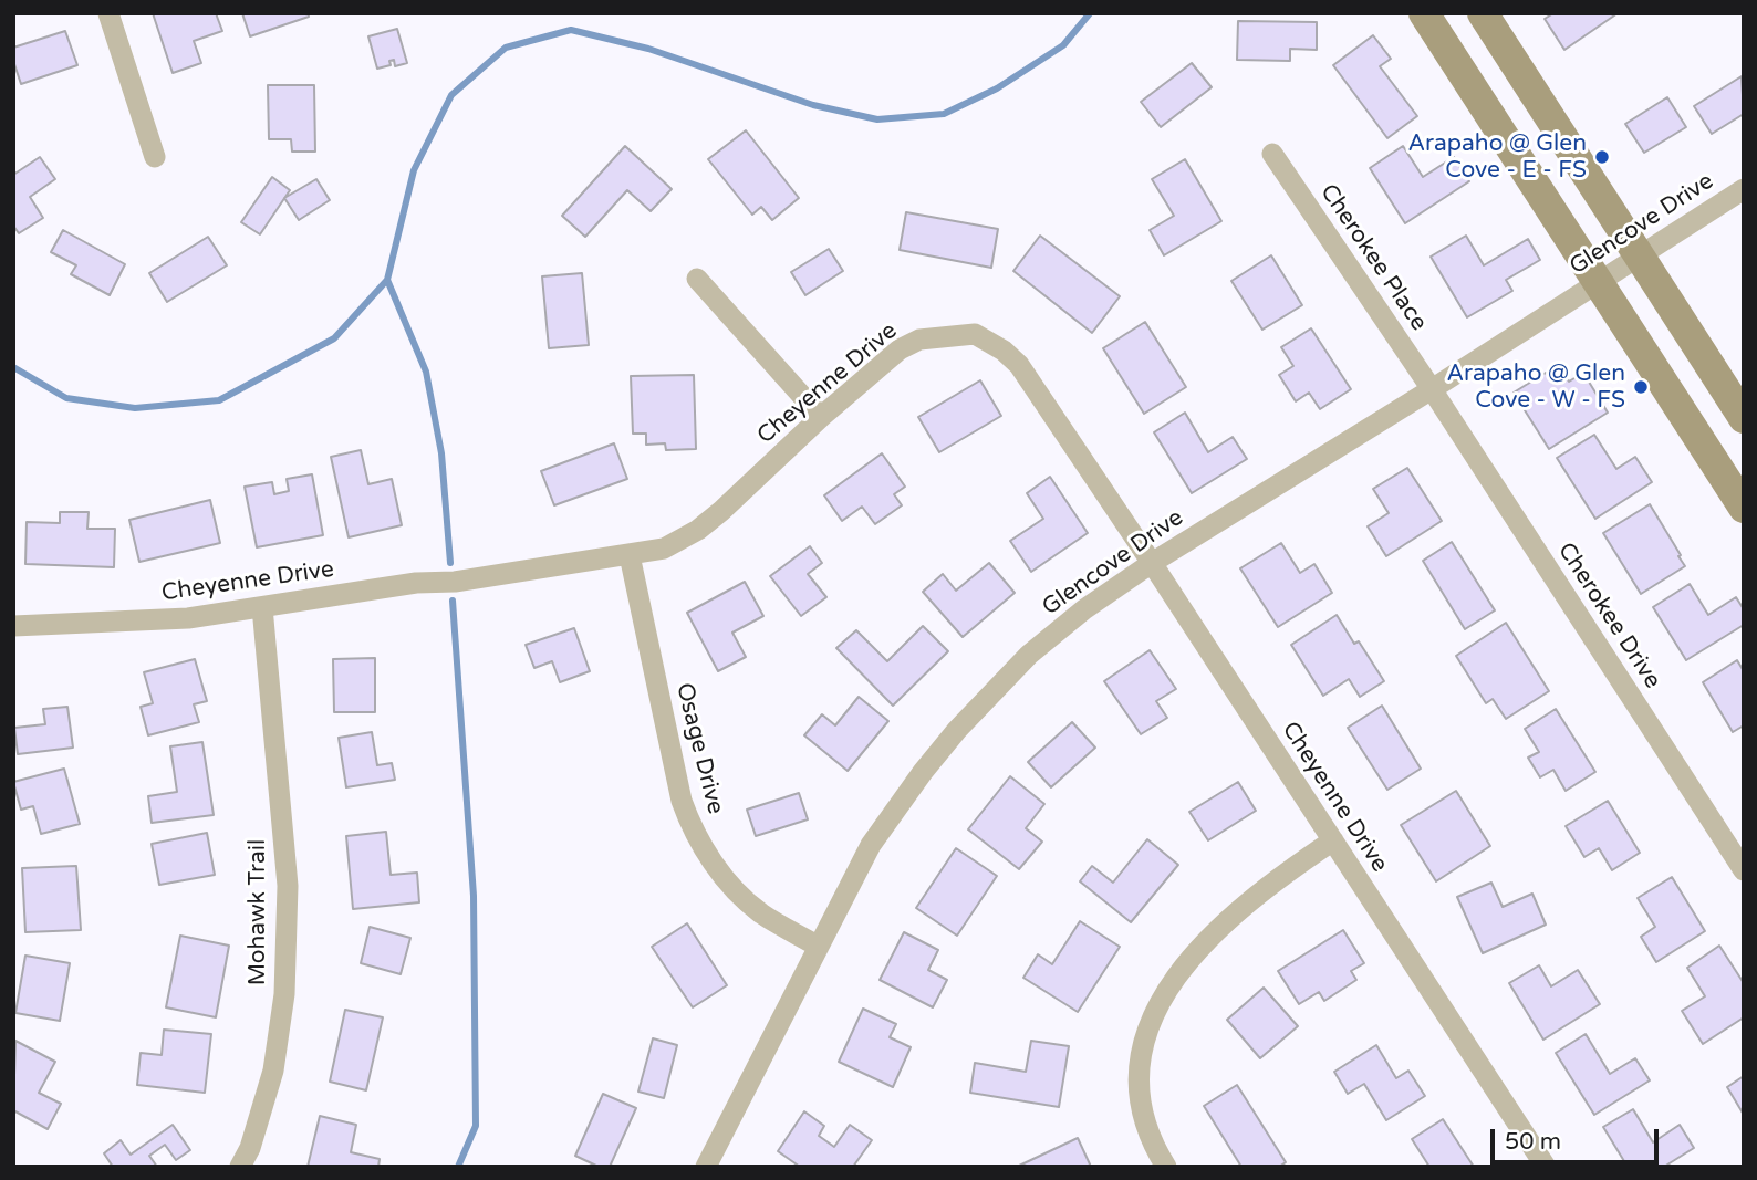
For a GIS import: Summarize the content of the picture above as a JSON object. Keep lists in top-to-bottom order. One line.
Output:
{"streets":{"street":["Glencove Drive","Cherokee Place","Cheyenne Drive","Cherokee Drive","Osage Drive","Mohawk Trail"]},"crossings":[["Glencove Drive","Cherokee Place"],["Glencove Drive","Cheyenne Drive"],["Glencove Drive","Cherokee Drive"],["Glencove Drive","Osage Drive"],["Cherokee Place","Cherokee Drive"],["Cheyenne Drive","Osage Drive"],["Cheyenne Drive","Mohawk Trail"]],"places":["Arapaho @ Glen Cove - E - FS","Arapaho @ Glen Cove - W - FS"],"scale_bar":"50 m"}
